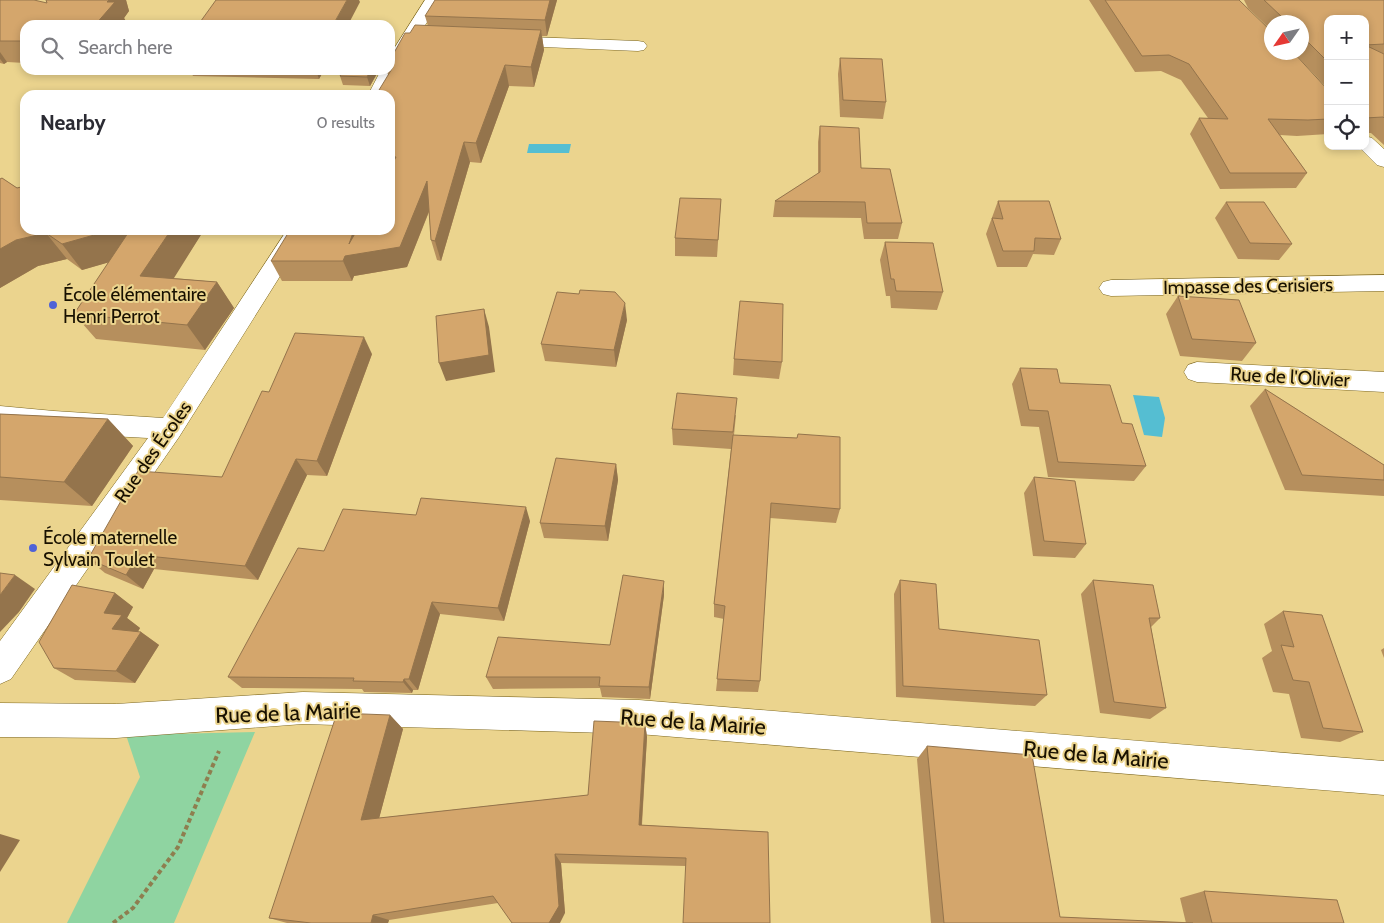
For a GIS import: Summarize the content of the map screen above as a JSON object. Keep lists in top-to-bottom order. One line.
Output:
{"streets":{"street":["Impasse des Cerisiers","Rue de l'Olivier","Rue des Écoles","Rue de la Mairie"]},"places":["École élémentaire Henri Perrot","École maternelle Sylvain Toulet"],"north":"bottom left","page":{"map_buttons":["+","−"],"search":"Search here","heading":["Nearby","0 results"]}}
